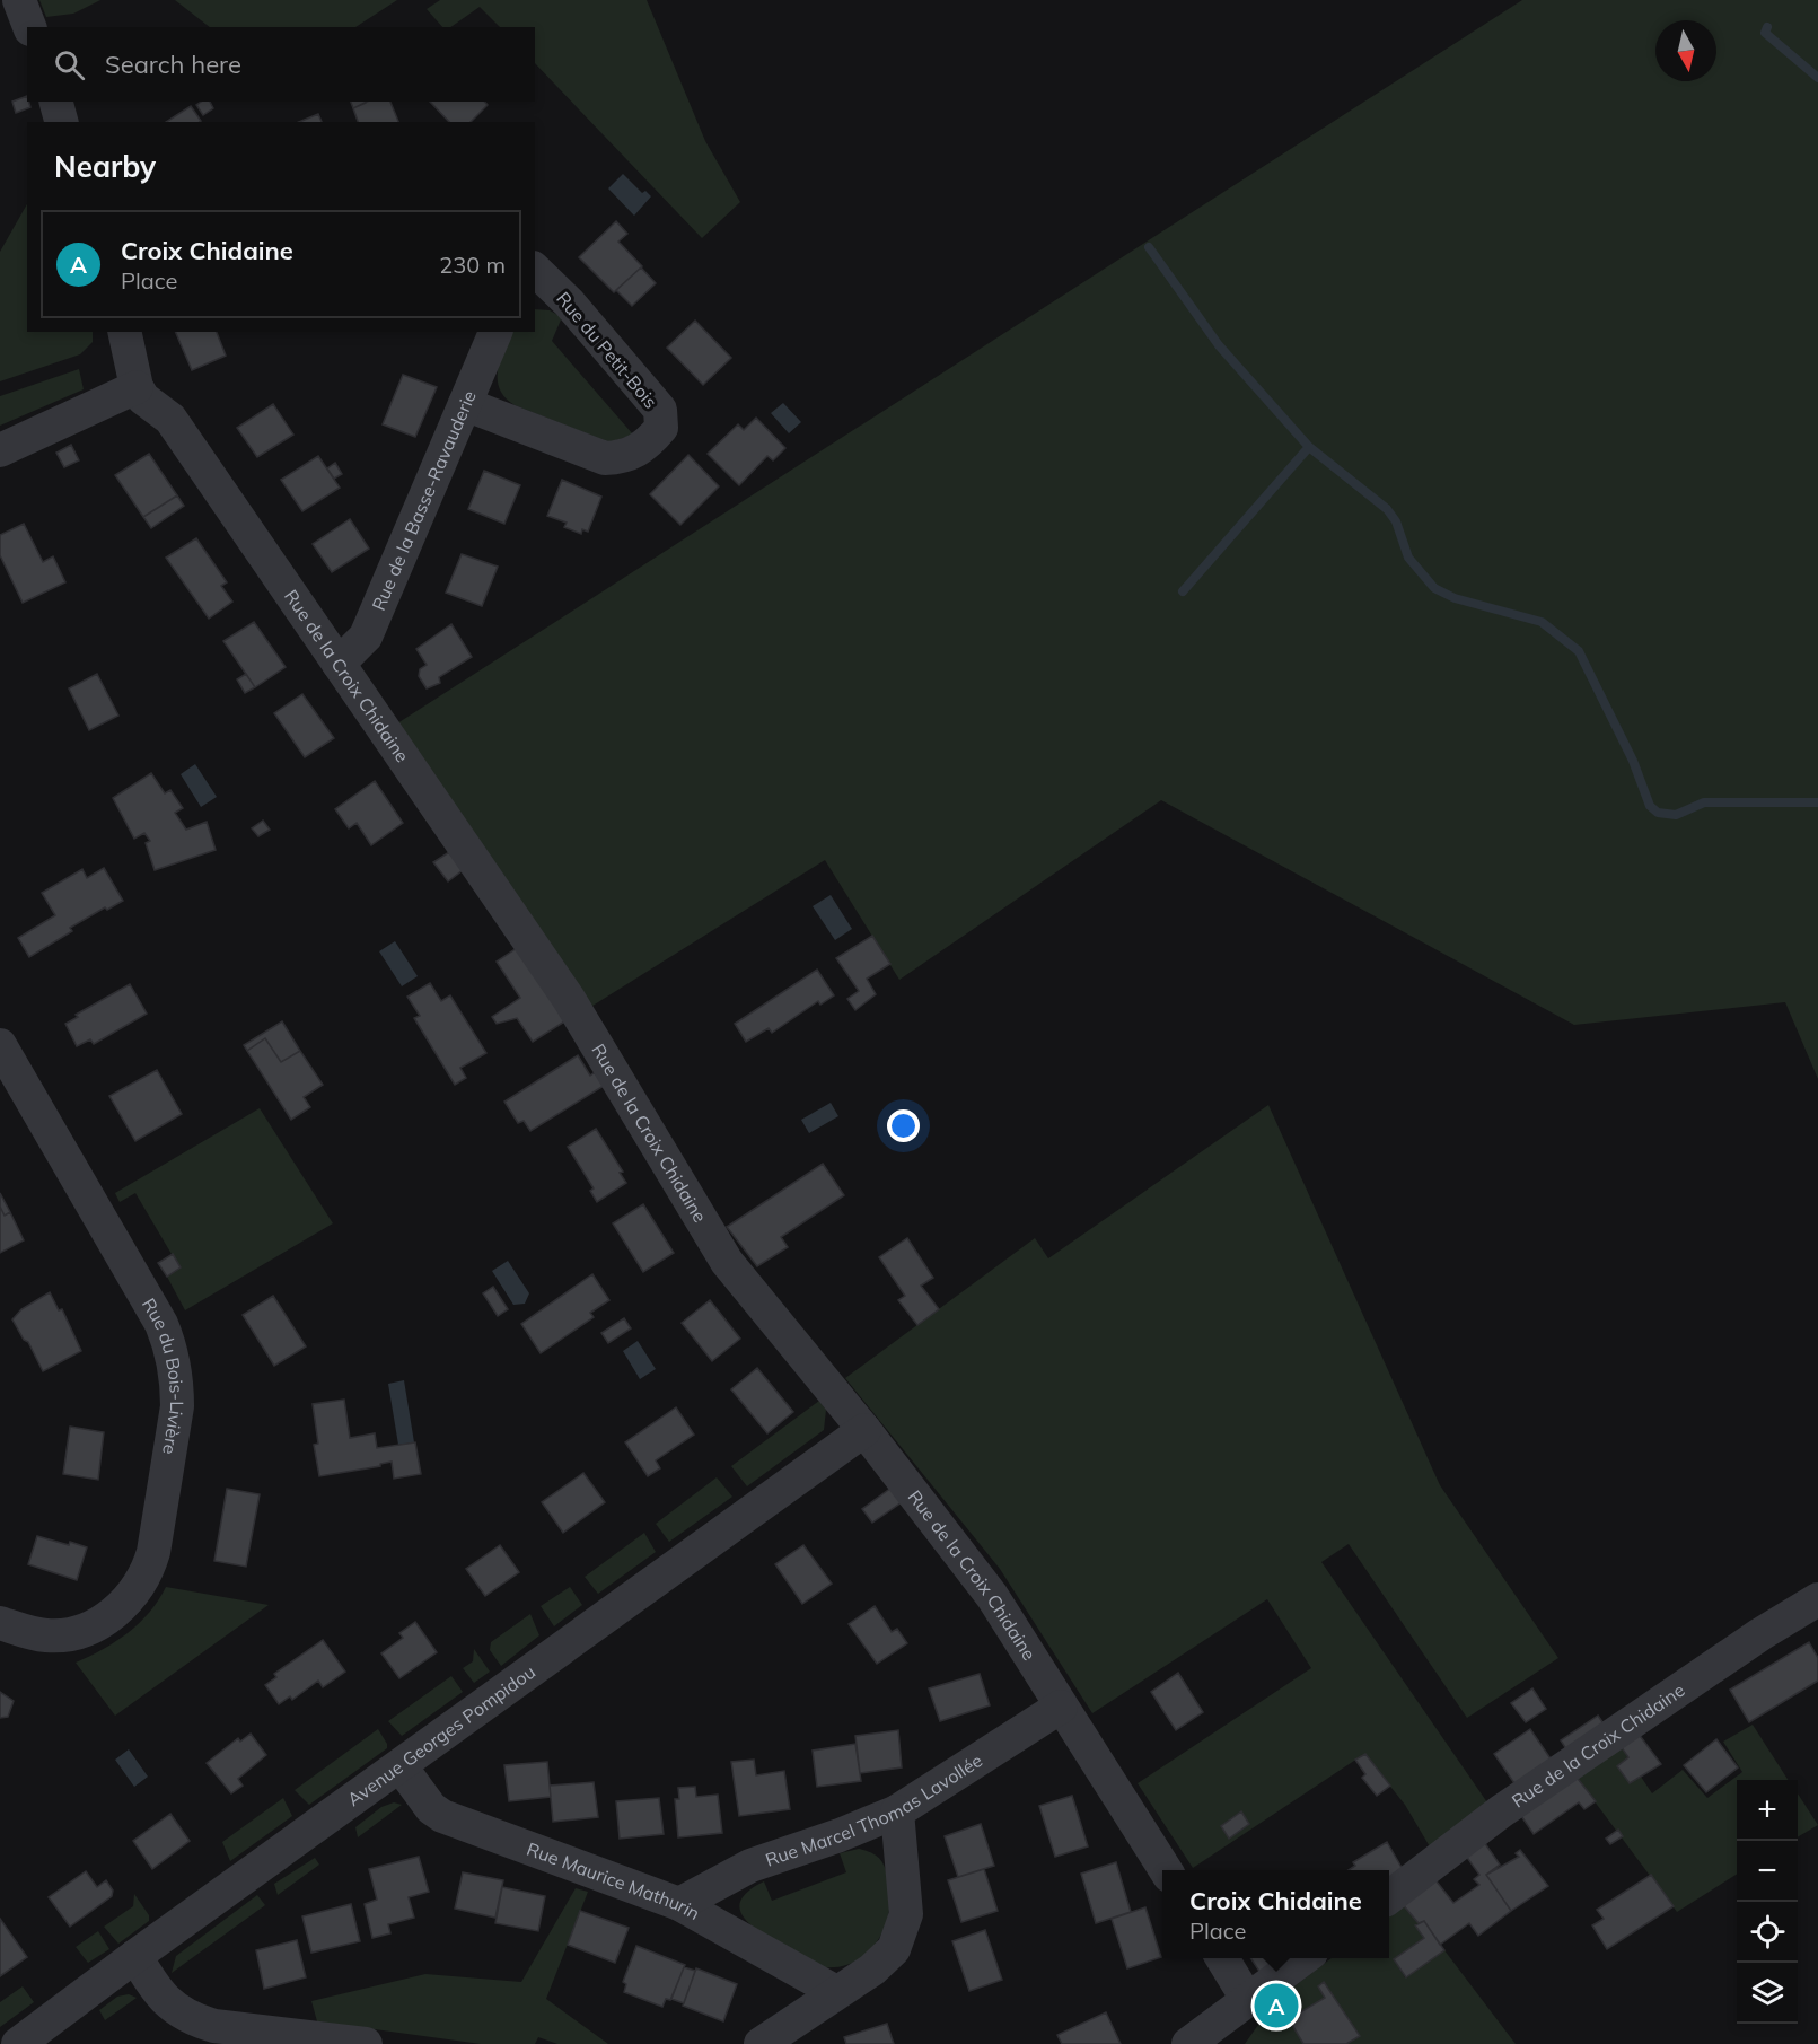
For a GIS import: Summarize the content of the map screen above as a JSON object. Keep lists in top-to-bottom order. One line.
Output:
{"streets":{"street":["Rue du Petit-Bois","Rue de la Basse-Ravauderie","Rue de la Croix Chidaine","Rue du Bois-Livière","Avenue Georges Pompidou","Rue Marcel Thomas Lavollée","Rue Maurice Mathurin"]},"crossings":[["Rue du Petit-Bois","Rue de la Basse-Ravauderie"],["Rue de la Basse-Ravauderie","Rue de la Croix Chidaine"],["Rue de la Croix Chidaine","Avenue Georges Pompidou"],["Rue de la Croix Chidaine","Rue Marcel Thomas Lavollée"],["Avenue Georges Pompidou","Rue Maurice Mathurin"],["Rue Marcel Thomas Lavollée","Rue Maurice Mathurin"]],"north":"bottom","page":{"search":"Search here","heading":"Nearby","list":[{"mark":"A","name":"Croix Chidaine","note":"Place","value":"230 m"}],"map_buttons":["+","−"],"popup":["Croix Chidaine","Place"],"pins":"A"}}
